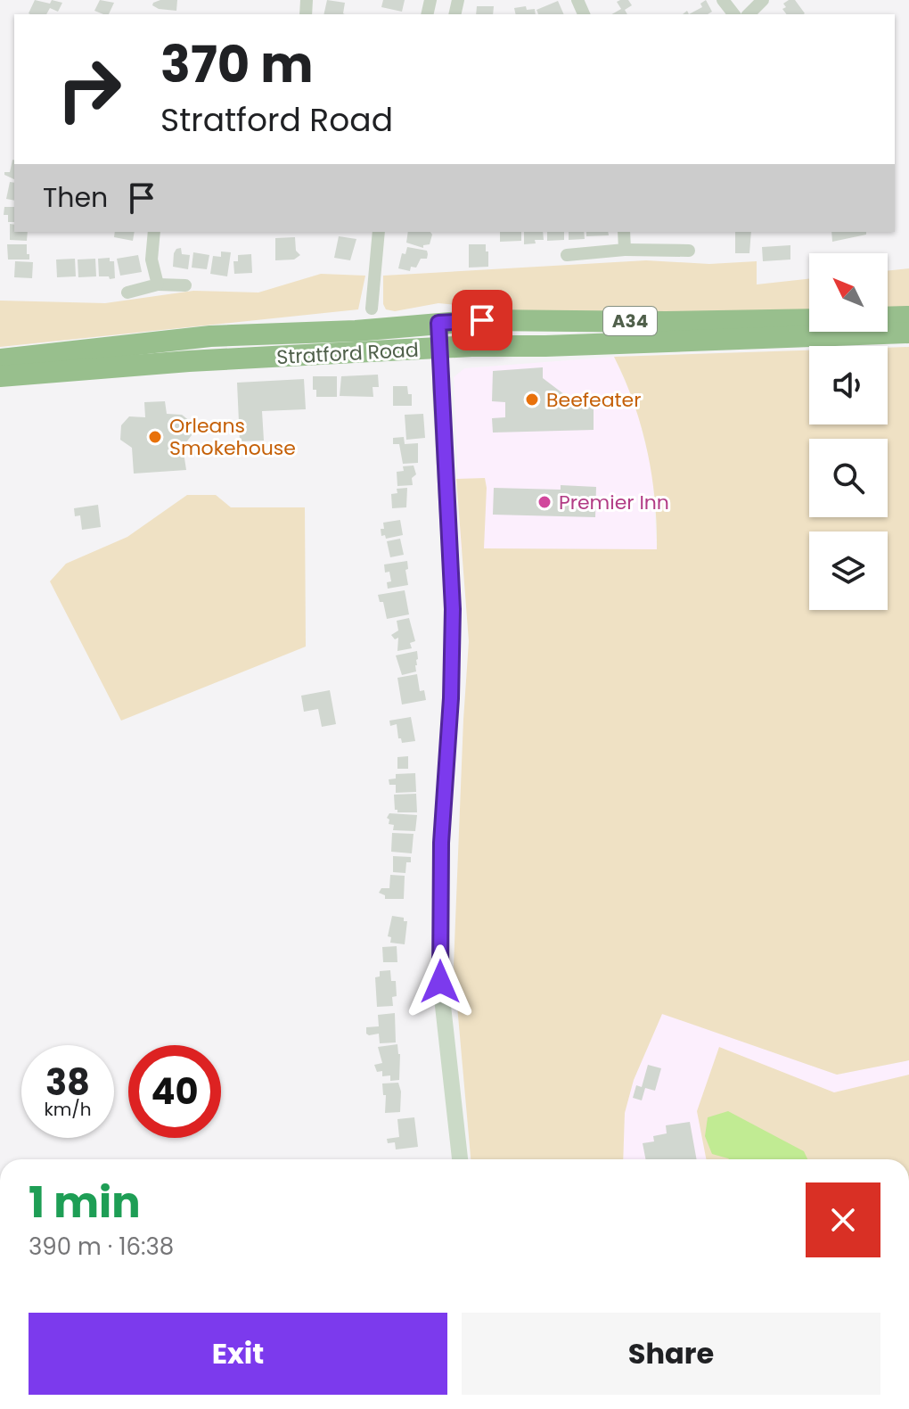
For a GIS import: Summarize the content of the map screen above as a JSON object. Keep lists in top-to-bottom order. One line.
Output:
{"streets":{"highway":["A34","Stratford Road"]},"places":["Beefeater","Orleans Smokehouse","Premier Inn"],"north":"top left","page":{"turn":["370 m","Stratford Road"],"then":"Then","speed":"38 km/h","limit":"40","heading":["1 min","390 m · 16:38"],"buttons":["Exit","Share"]}}
